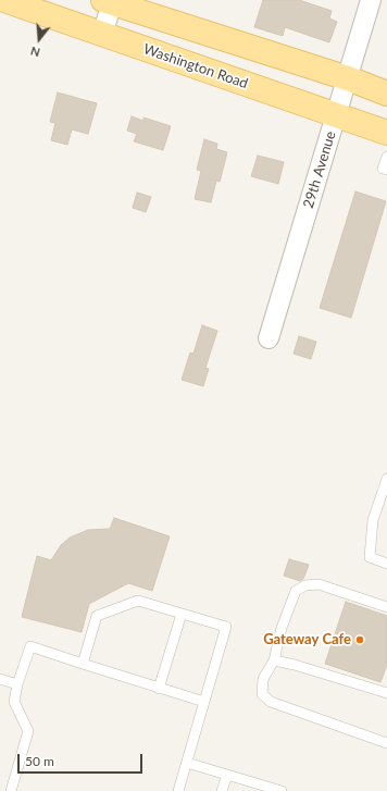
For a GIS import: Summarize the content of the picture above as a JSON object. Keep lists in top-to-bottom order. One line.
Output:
{"streets":{"main road":["Washington Road"],"street":["29th Avenue"]},"crossings":[["Washington Road","29th Avenue"]],"places":["Gateway Cafe"],"scale_bar":"50 m","north":"bottom"}
